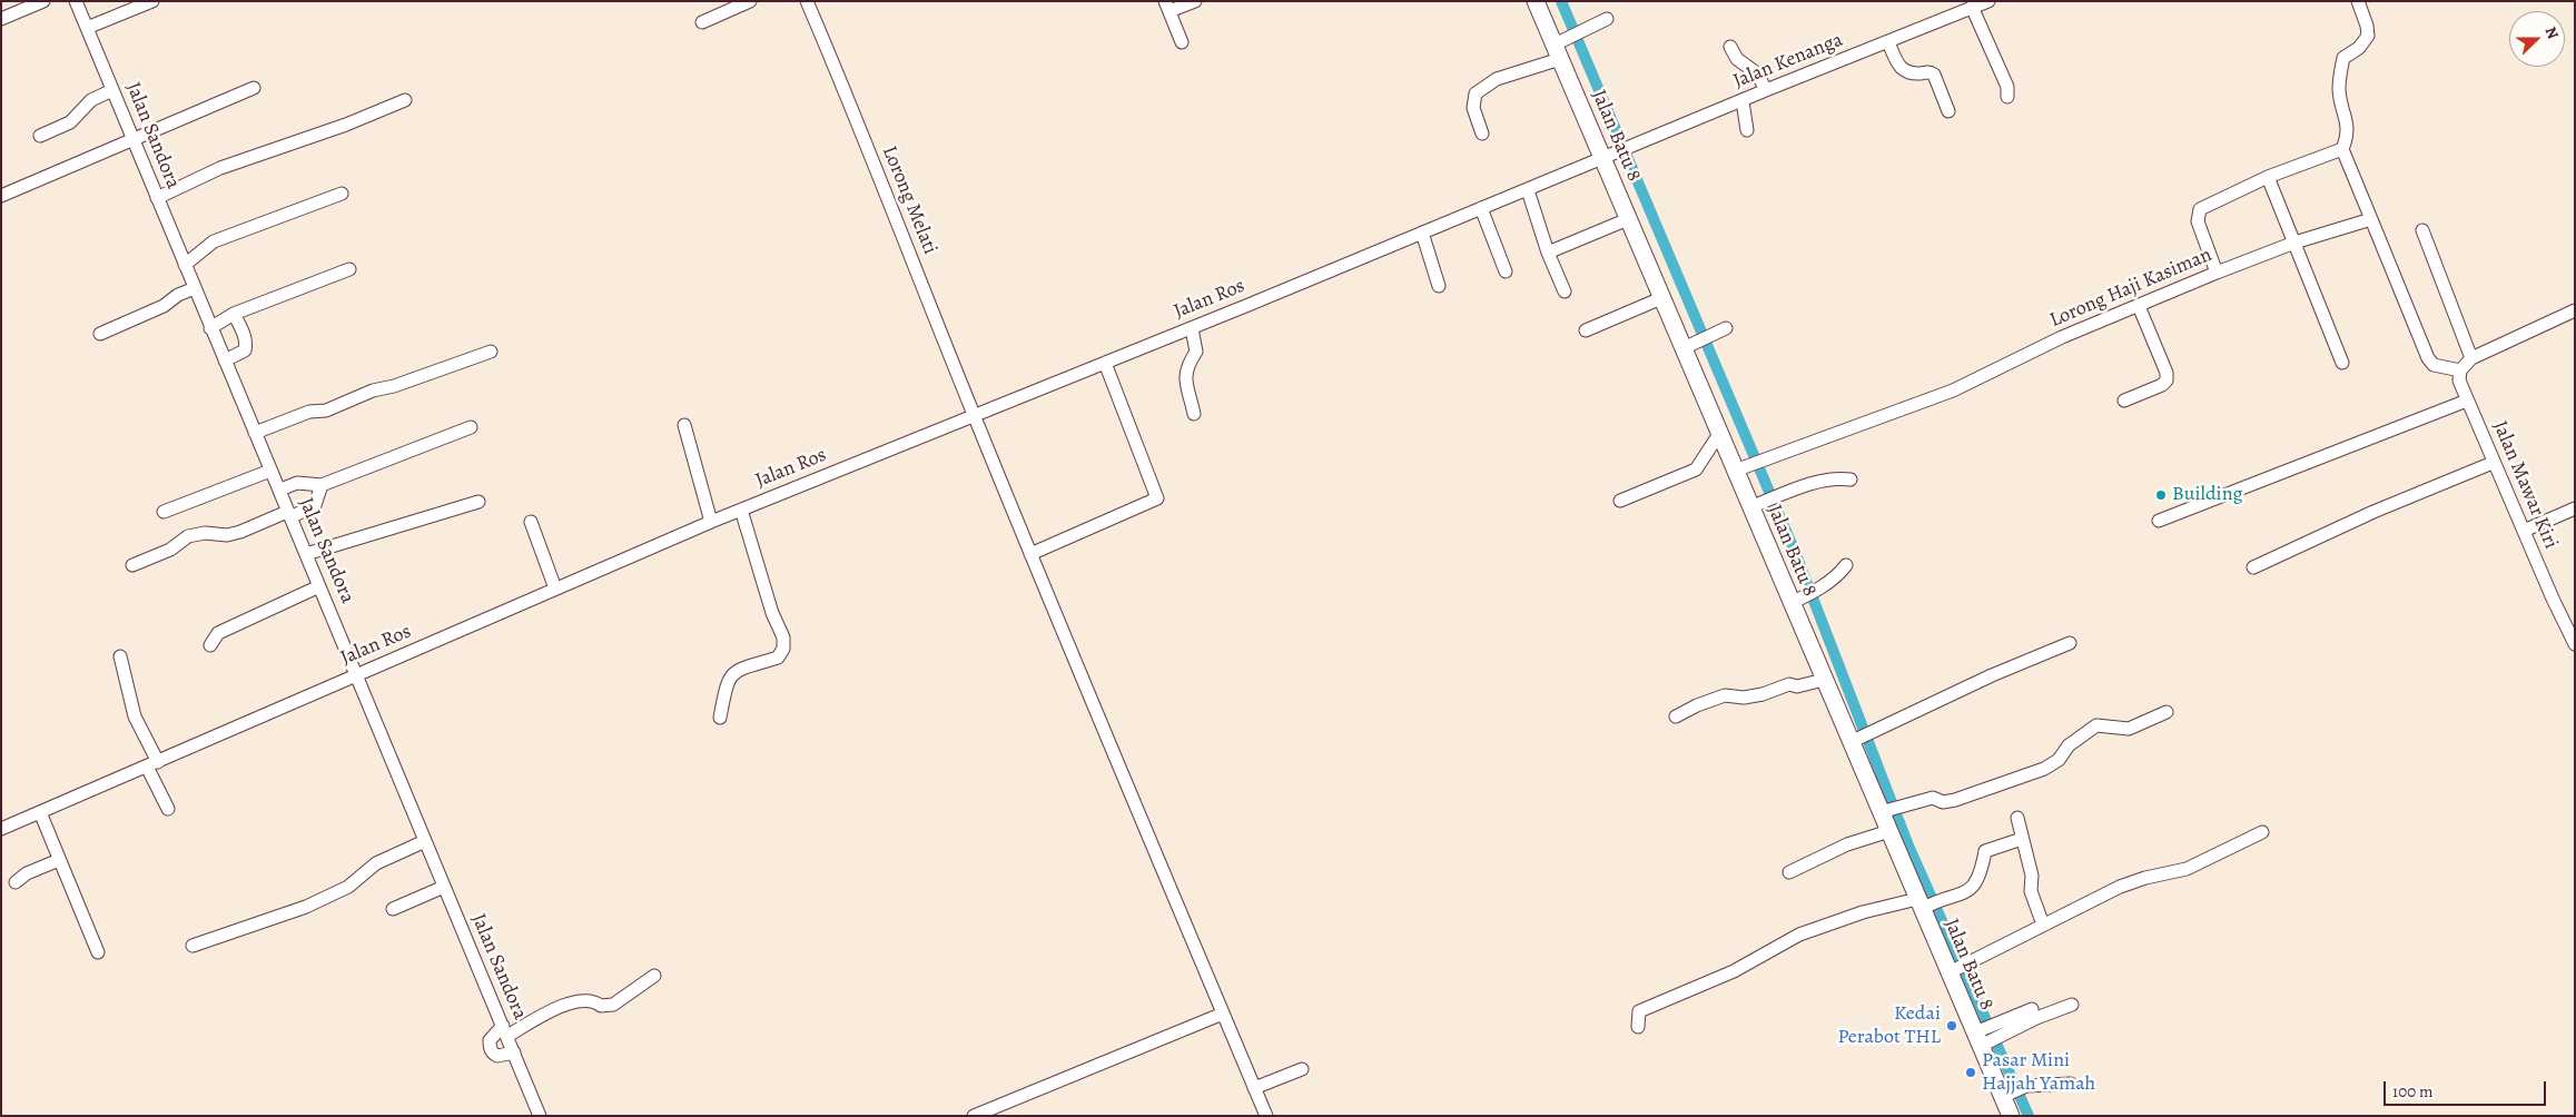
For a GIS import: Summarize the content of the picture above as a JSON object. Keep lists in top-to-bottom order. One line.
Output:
{"streets":{"street":["Jalan Kenanga","Jalan Sandora","Jalan Batu 8","Lorong Melati","Lorong Haji Kasiman","Jalan Ros","Jalan Mawar Kiri"]},"crossings":[["Jalan Kenanga","Jalan Batu 8"],["Jalan Kenanga","Jalan Ros"],["Jalan Sandora","Jalan Ros"],["Jalan Batu 8","Lorong Haji Kasiman"],["Jalan Batu 8","Jalan Ros"],["Lorong Melati","Jalan Ros"]],"places":["Building","Kedai Perabot THL","Pasar Mini Hajjah Yamah"],"scale_bar":"100 m","north":"right"}
